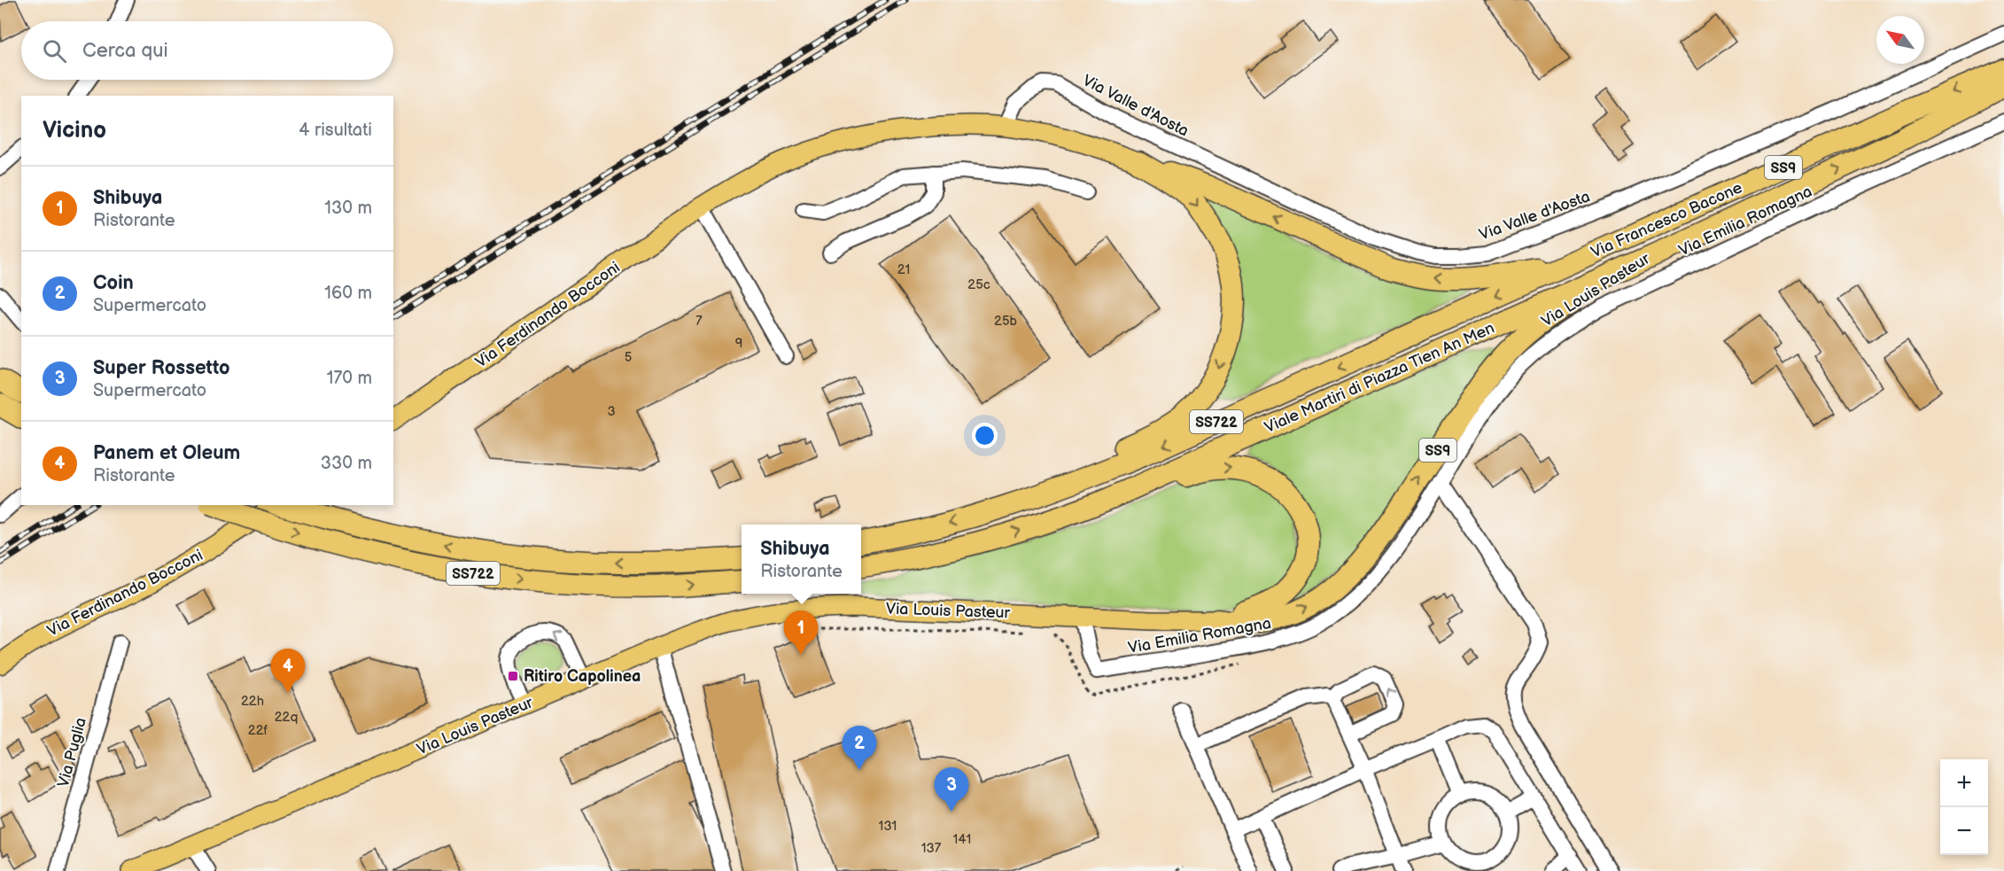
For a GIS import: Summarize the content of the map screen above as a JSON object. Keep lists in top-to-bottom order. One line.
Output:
{"streets":{"highway":["SS9","Via Francesco Bacone","Via Louis Pasteur","Viale Martiri di Piazza Tien An Men","SS722"],"main road":["Via Ferdinando Bocconi"],"street":["Via Valle d'Aosta","Via Emilia Romagna","Via Puglia"]},"crossings":[["Via Valle d'Aosta","Via Ferdinando Bocconi"],["Via Francesco Bacone","Via Louis Pasteur"],["Via Francesco Bacone","Viale Martiri di Piazza Tien An Men"],["Via Emilia Romagna","Via Louis Pasteur"],["Via Louis Pasteur","Viale Martiri di Piazza Tien An Men"],["Via Louis Pasteur","SS722"],["Viale Martiri di Piazza Tien An Men","SS722"]],"places":{"transit":["Ritiro Capolinea"]},"house_numbers":["21","25c","7","25b","9","5","3","22h","22q","22f","131","141","137"],"north":"top left","page":{"search":"Cerca qui","heading":["Vicino","4 risultati"],"list":[{"mark":"1","name":"Shibuya","note":"Ristorante","value":"130 m"},{"mark":"2","name":"Coin","note":"Supermercato","value":"160 m"},{"mark":"3","name":"Super Rossetto","note":"Supermercato","value":"170 m"},{"mark":"4","name":"Panem et Oleum","note":"Ristorante","value":"330 m"}],"popup":["Shibuya","Ristorante"],"pins":["1","4","2","3"],"map_buttons":["+","−"]}}
